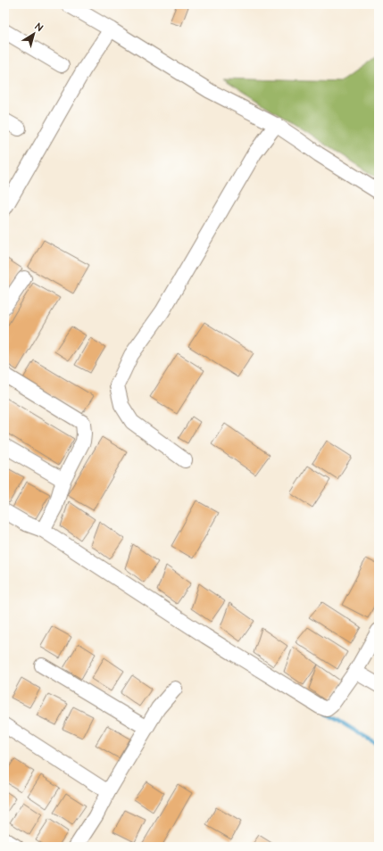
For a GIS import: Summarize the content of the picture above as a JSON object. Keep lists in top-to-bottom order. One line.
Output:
{"north":"top right"}
